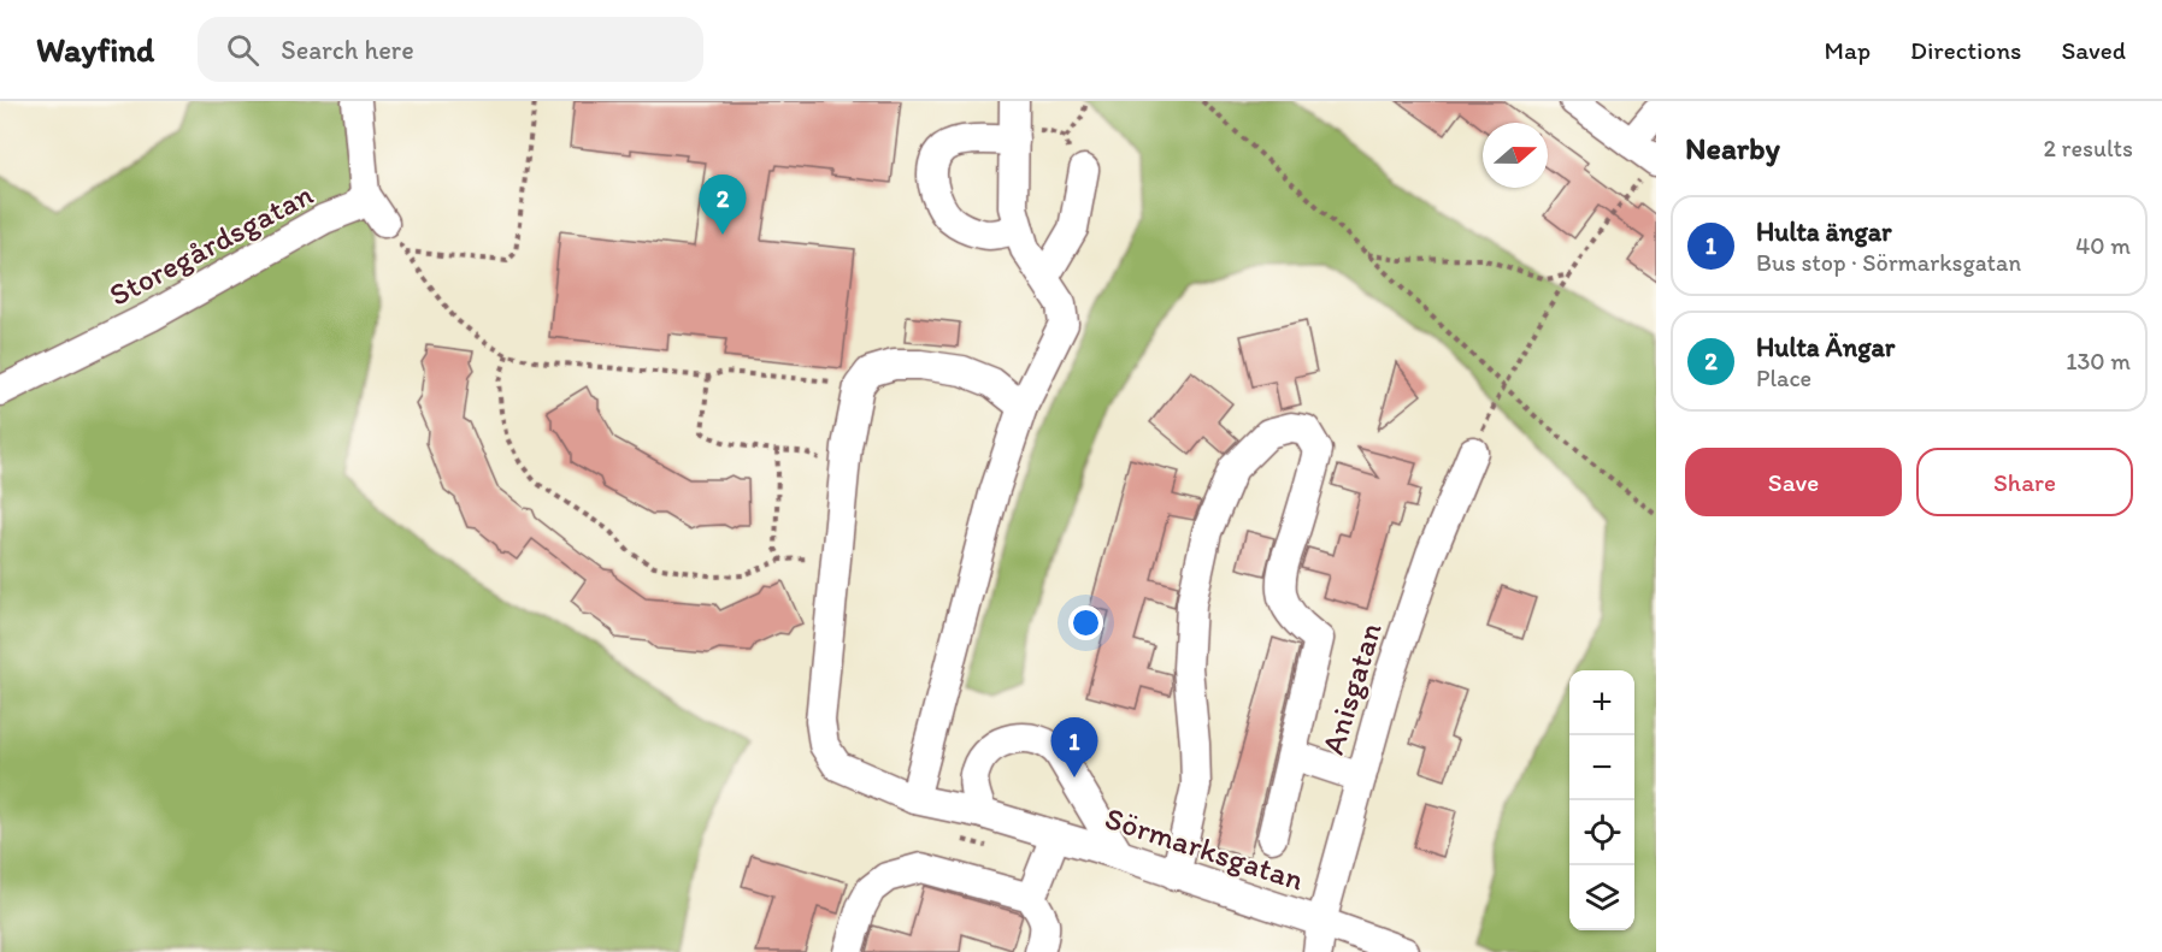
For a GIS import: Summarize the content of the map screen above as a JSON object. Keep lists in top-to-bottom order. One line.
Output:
{"streets":{"street":["Storegårdsgatan","Anisgatan","Sörmarksgatan"]},"crossings":[["Anisgatan","Sörmarksgatan"]],"north":"right","page":{"header":"Wayfind","search":"Search here","nav":["Map","Directions","Saved"],"heading":["Nearby","2 results"],"pins":["2","1"],"list":[{"mark":"1","name":"Hulta ängar","note":"Bus stop · Sörmarksgatan","value":"40 m"},{"mark":"2","name":"Hulta Ängar","note":"Place","value":"130 m"}],"buttons":["Save","Share"],"map_buttons":["+","−"]}}
